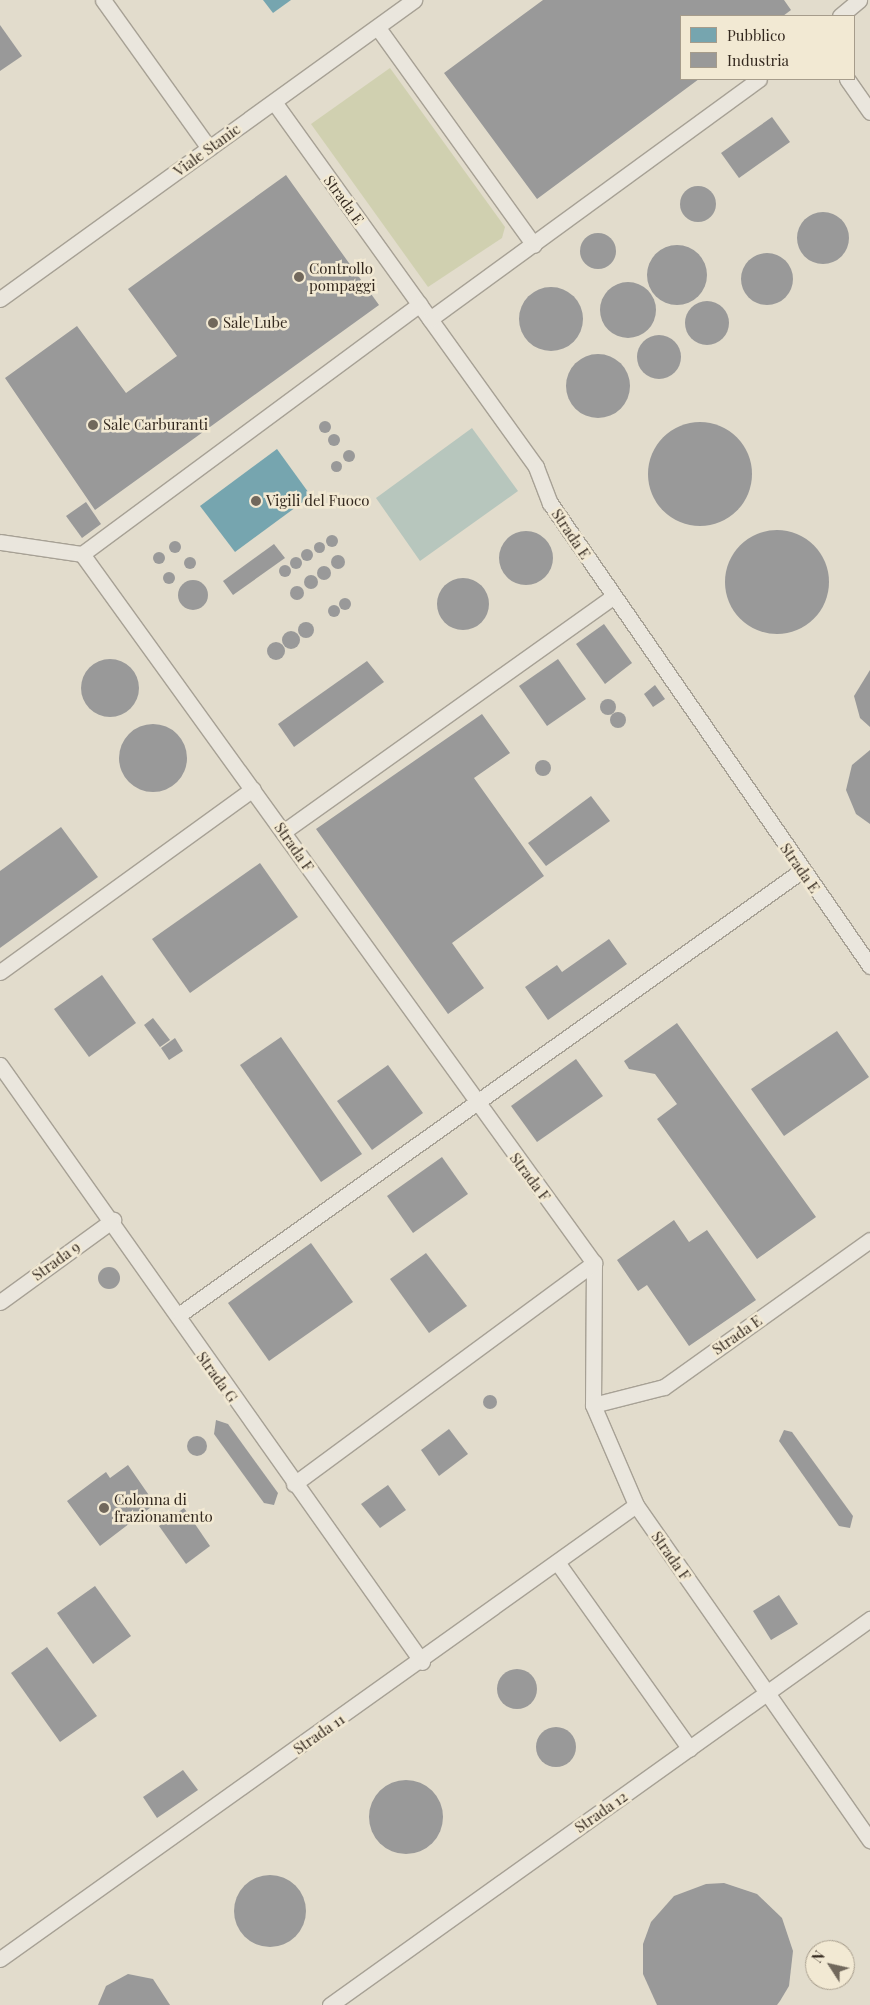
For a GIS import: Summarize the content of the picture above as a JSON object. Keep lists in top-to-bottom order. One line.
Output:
{"streets":{"lane":["Viale Stanic","Strada E","Strada F","Strada 9","Strada G","Strada 11","Strada 12"]},"crossings":[["Viale Stanic","Strada E"],["Strada E","Strada F"],["Strada F","Strada 11"],["Strada F","Strada 12"],["Strada 9","Strada G"],["Strada G","Strada 11"]],"places":["Controllo pompaggi","Sale Lube","Sale Carburanti","Vigili del Fuoco","Colonna di frazionamento"],"legend":["Pubblico","Industria"],"north":"top left"}
